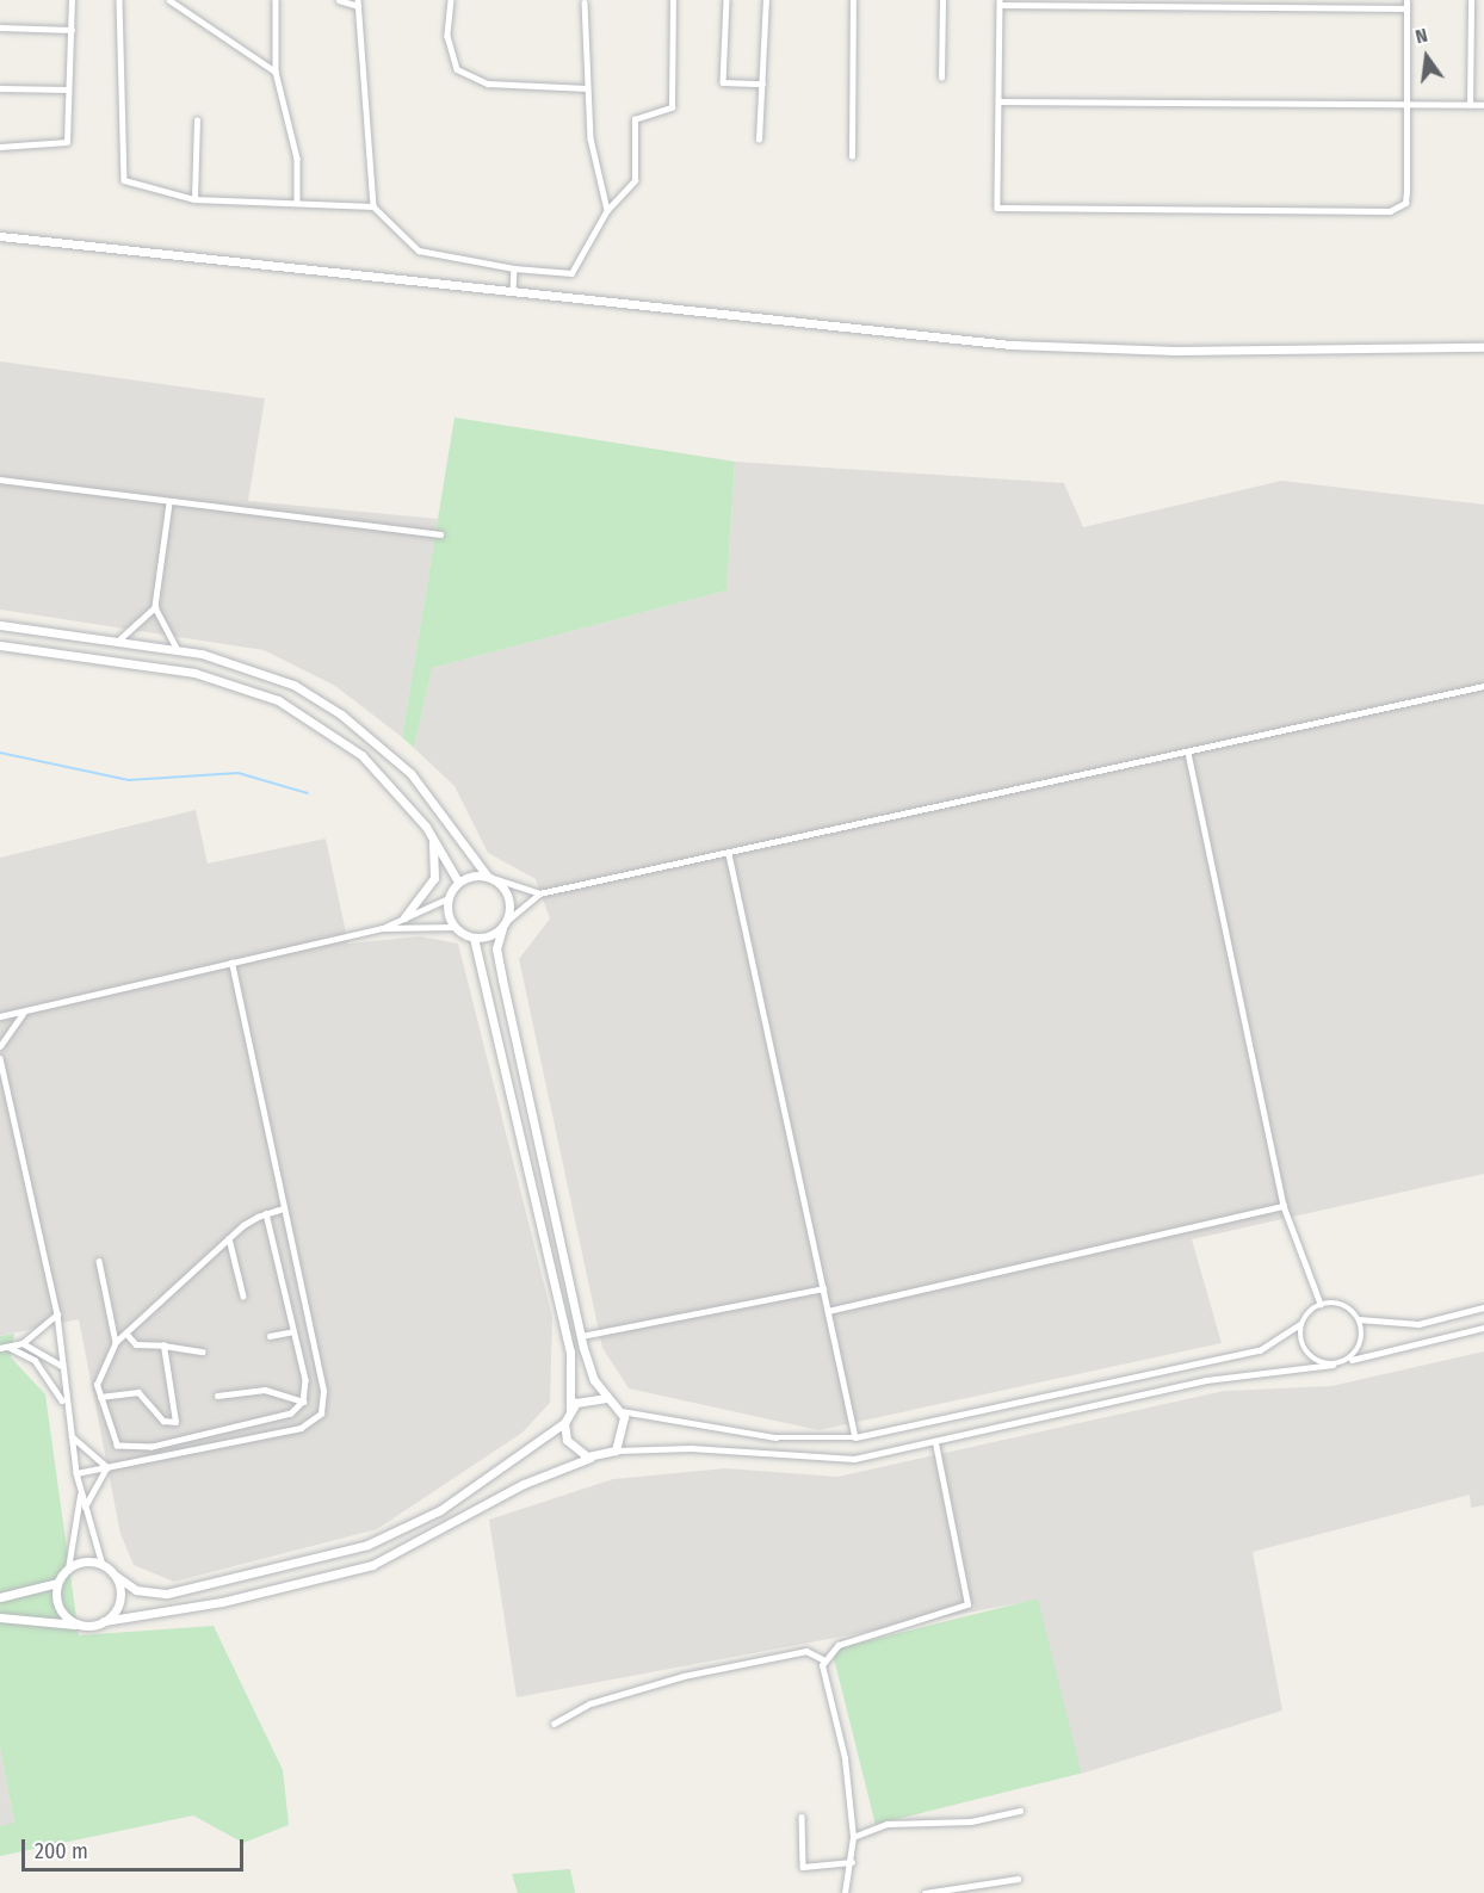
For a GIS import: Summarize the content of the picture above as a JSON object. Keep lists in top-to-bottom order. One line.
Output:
{"scale_bar":"200 m","north":"top"}
